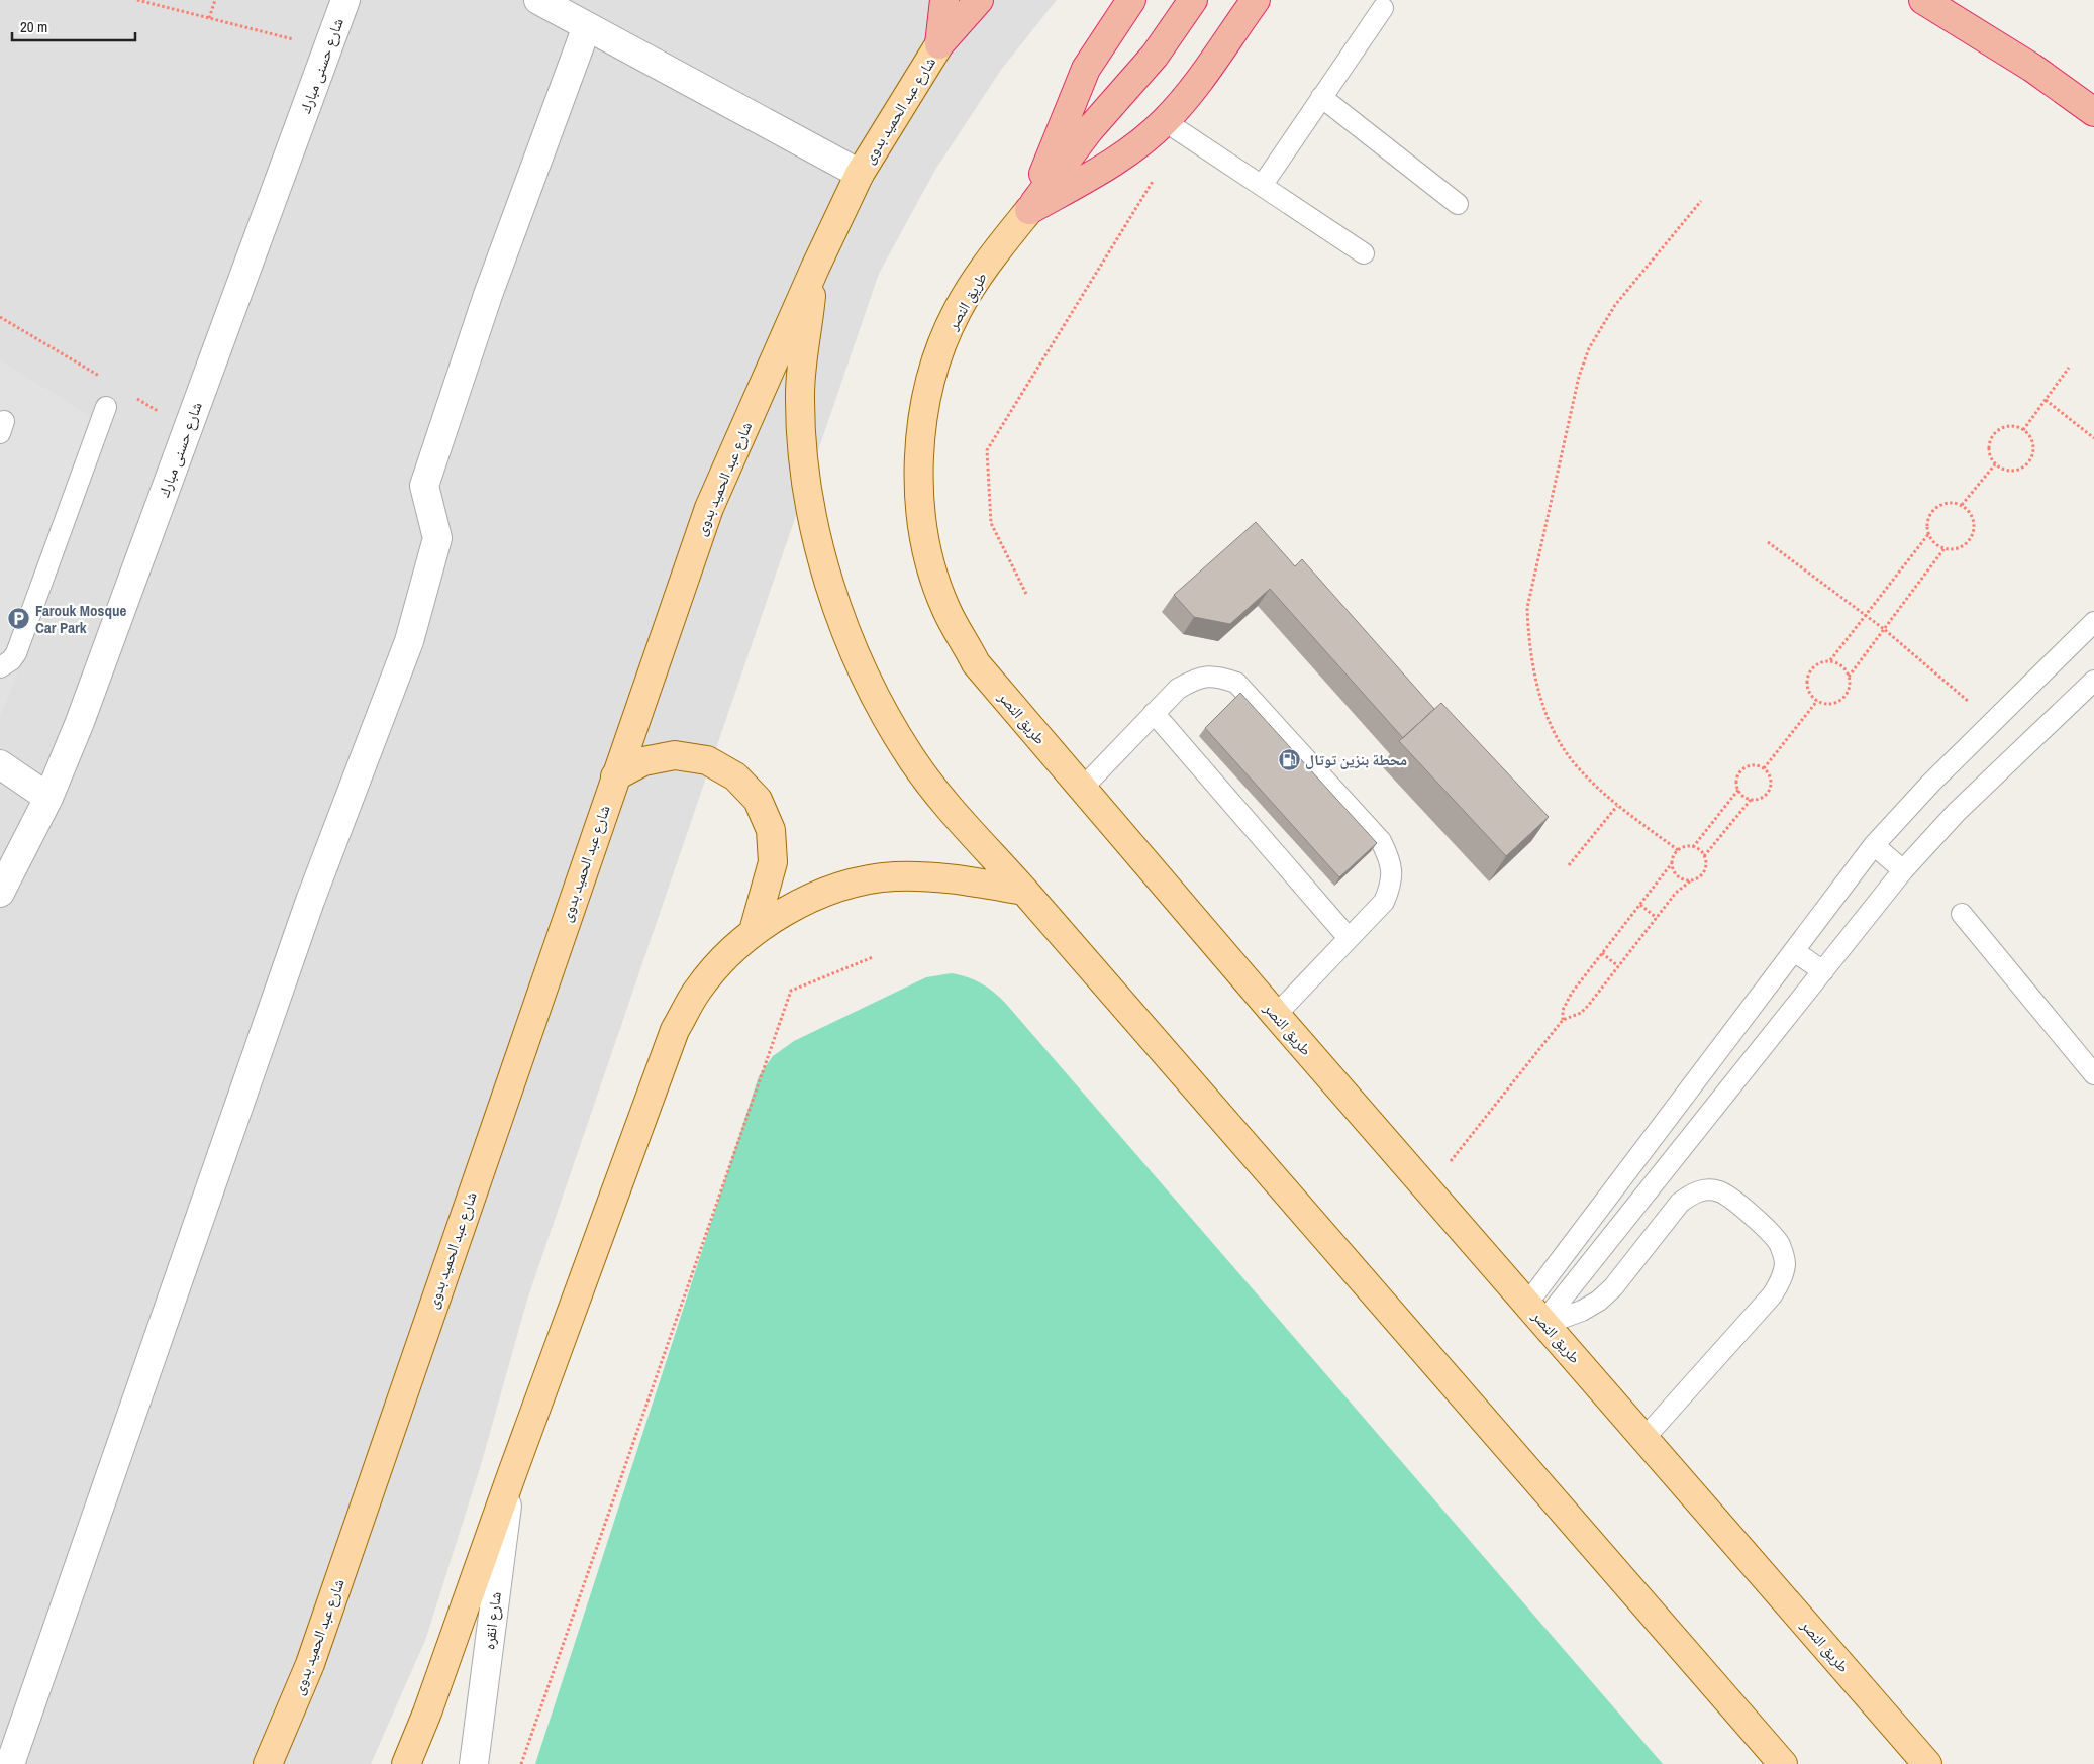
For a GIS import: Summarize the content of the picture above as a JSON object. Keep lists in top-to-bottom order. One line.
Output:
{"streets":{"highway":["شارع عبد الحميد بدوى"],"main road":["طريق النصر"],"street":["شارع حسنى مبارك","شارع انقره"]},"places":{"parking":["Farouk Mosque Car Park"],"fuel station":["محطة بنزين توتال"]},"scale_bar":"20 m"}
